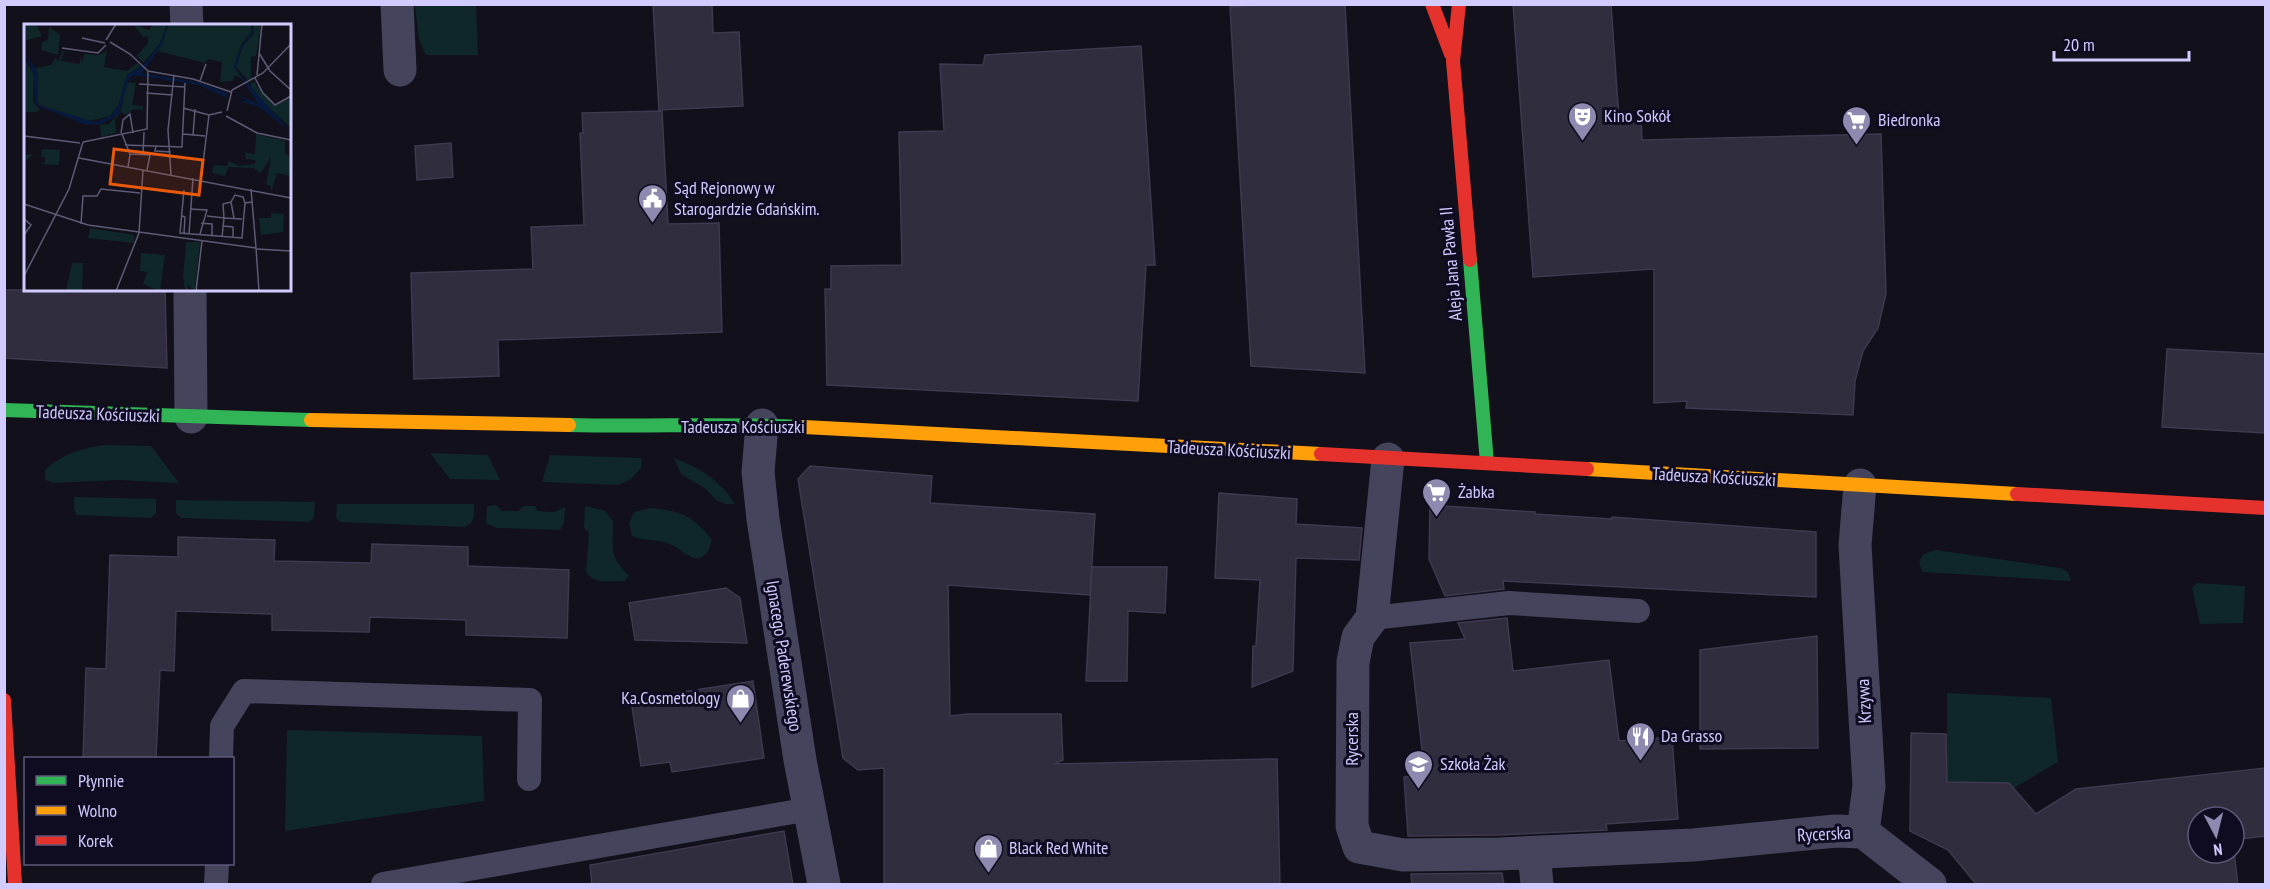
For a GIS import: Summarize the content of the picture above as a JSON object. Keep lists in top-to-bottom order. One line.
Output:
{"streets":{"street":["Aleja Jana Pawła II","Tadeusza Kościuszki","Ignacego Paderewskiego","Krzywa","Rycerska"]},"crossings":[["Aleja Jana Pawła II","Tadeusza Kościuszki"],["Tadeusza Kościuszki","Ignacego Paderewskiego"],["Tadeusza Kościuszki","Krzywa"],["Tadeusza Kościuszki","Rycerska"],["Krzywa","Rycerska"]],"places":{"theatre":["Kino Sokół"],"supermarket":["Biedronka","Żabka"],"public building":["Sąd Rejonowy w Starogardzie Gdańskim."],"shop":["Ka.Cosmetology","Black Red White"],"restaurant":["Da Grasso"],"school or university":["Szkoła Żak"]},"legend":["Płynnie","Wolno","Korek"],"scale_bar":"20 m","north":"bottom"}
